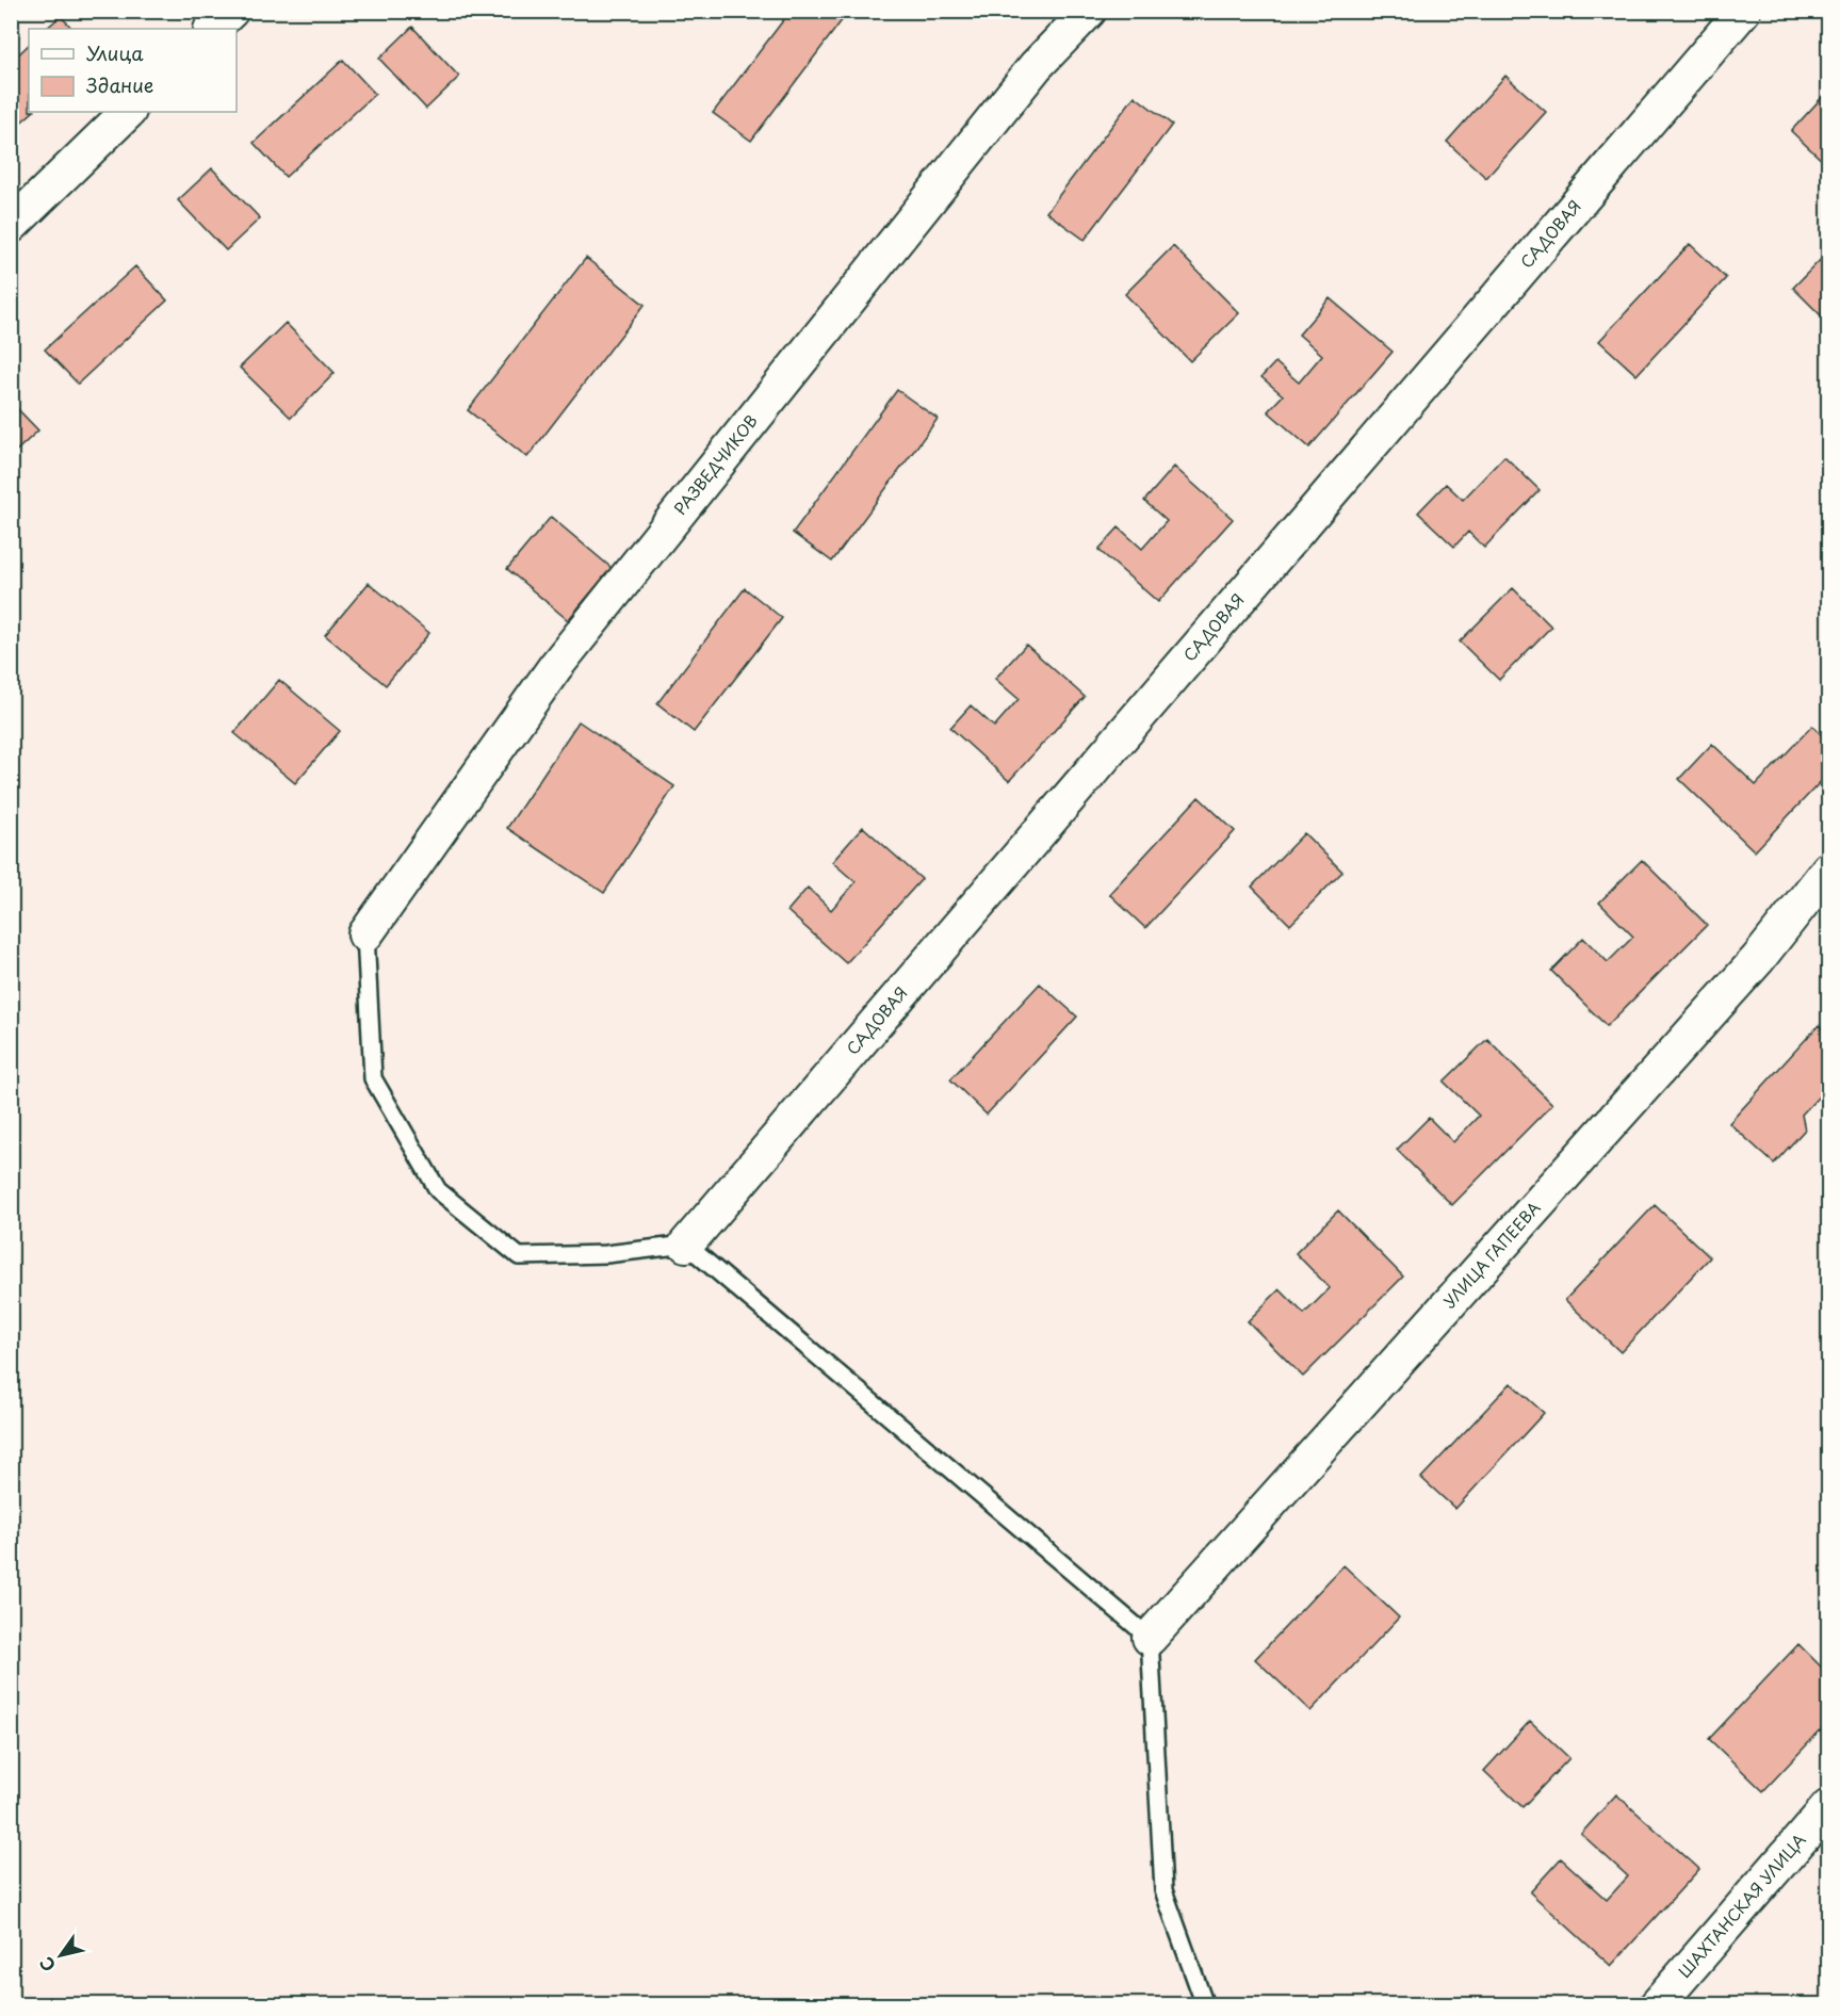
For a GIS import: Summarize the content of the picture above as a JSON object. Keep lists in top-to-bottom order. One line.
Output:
{"streets":{"street":["САДОВАЯ","РАЗВЕДЧИКОВ","УЛИЦА ГАПЕЕВА","ШАХТАНСКАЯ УЛИЦА"]},"legend":["Улица","Здание"],"north":"bottom left"}
